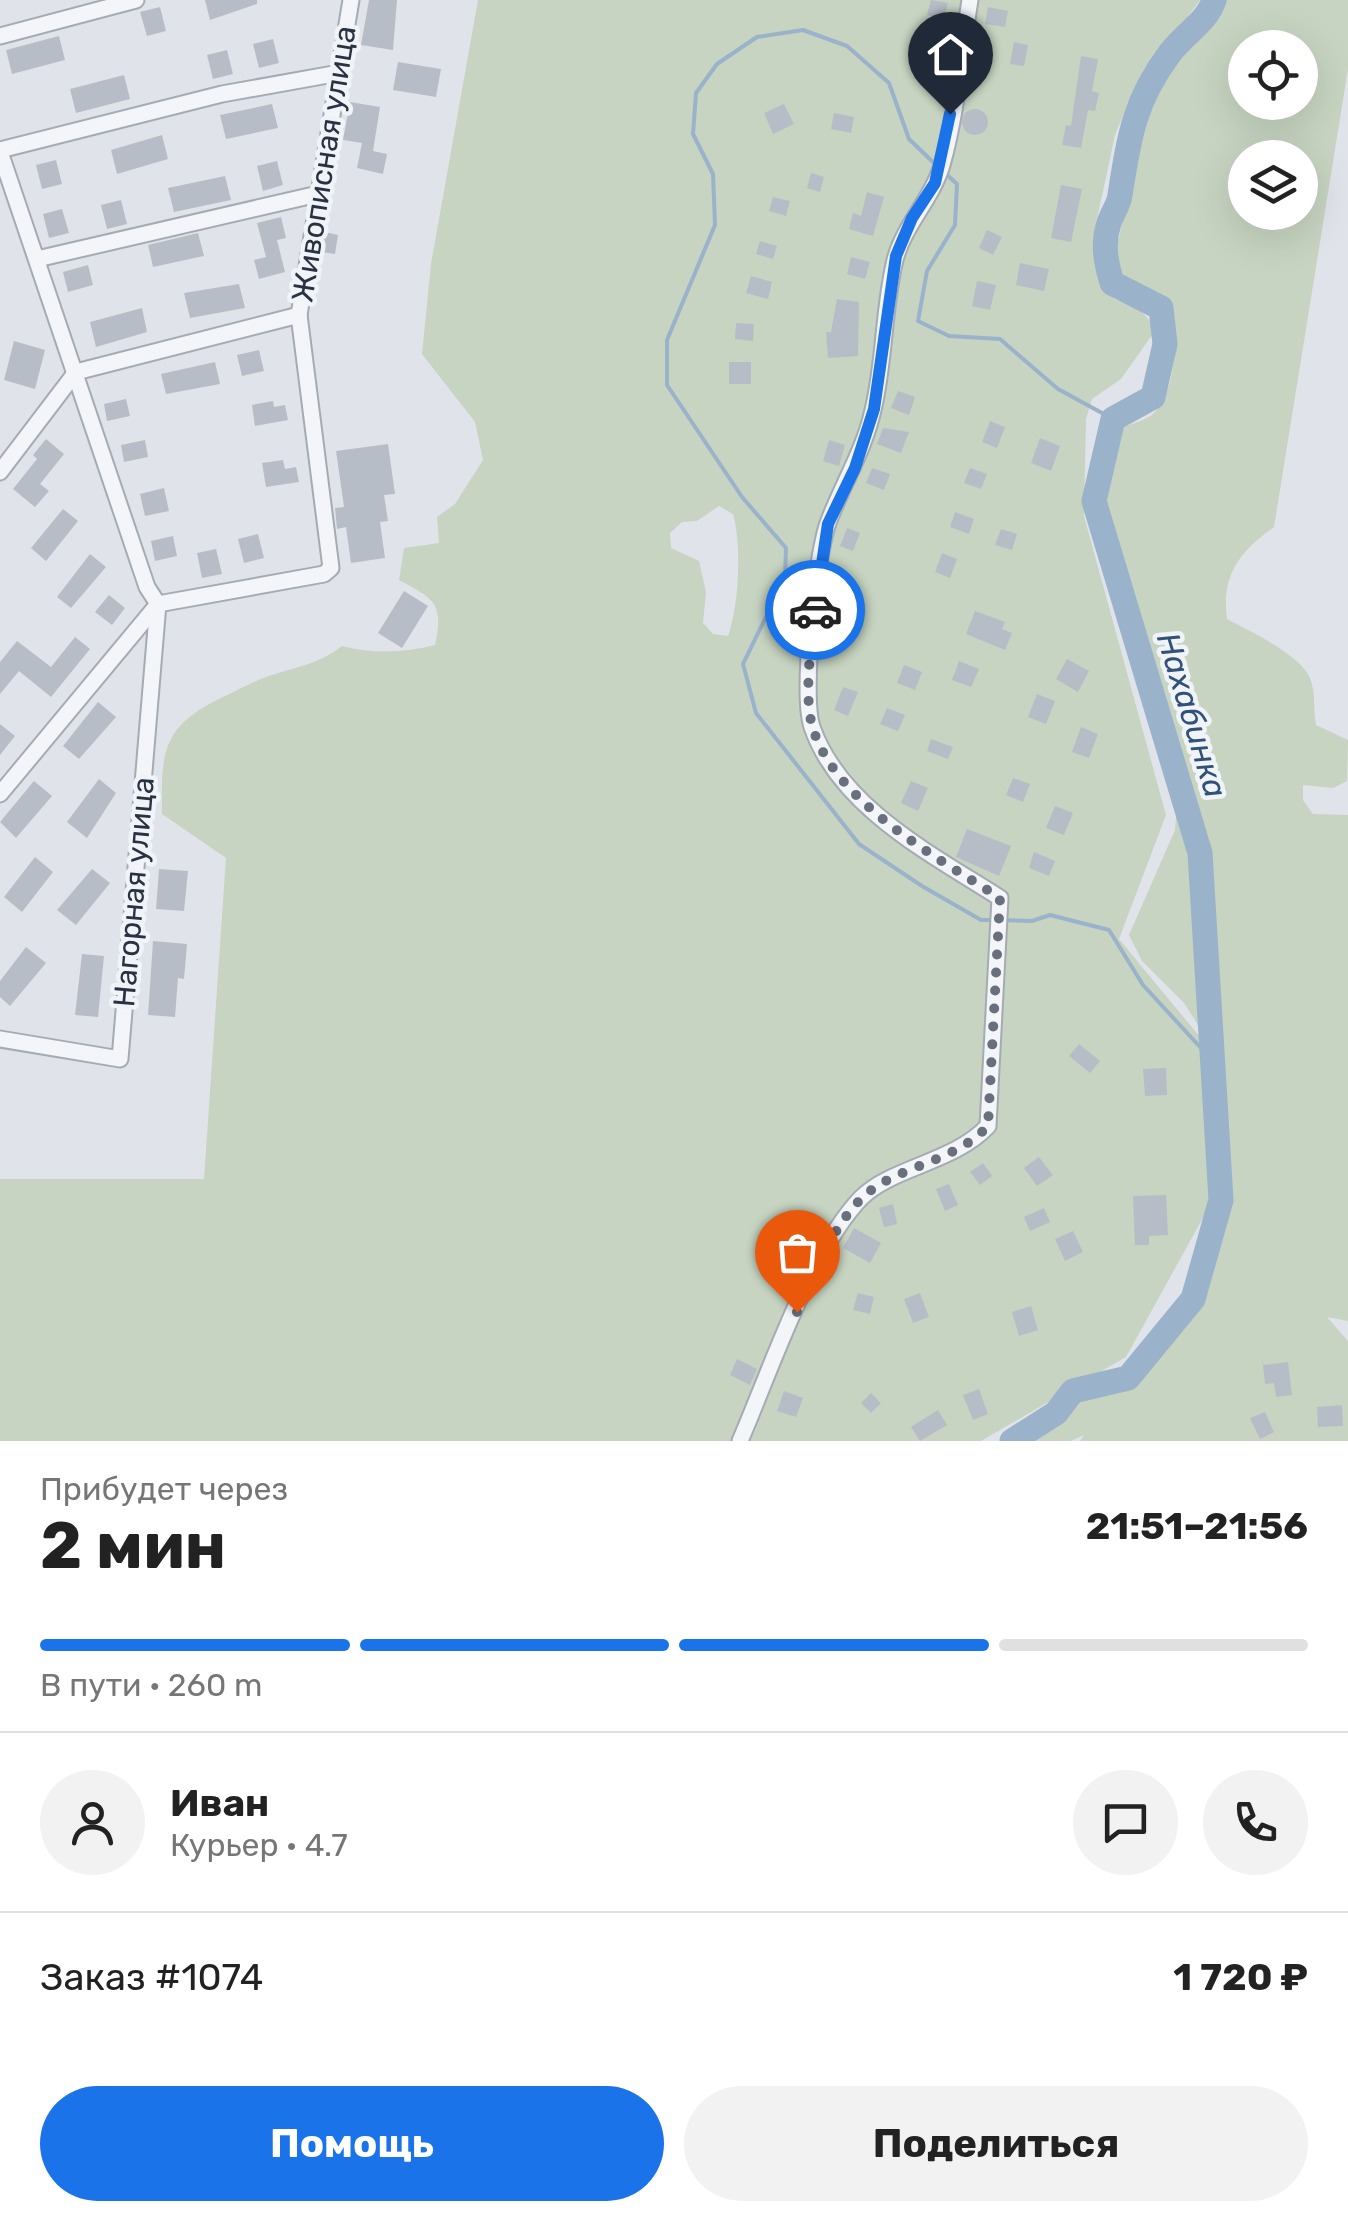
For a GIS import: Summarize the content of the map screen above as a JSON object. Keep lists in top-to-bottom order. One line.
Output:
{"streets":{"street":["Живописная улица","Нагорная улица"]},"crossings":[["Живописная улица","Нагорная улица"]],"water":["Нахабинка"],"page":{"heading":["2 мин","Прибудет через","21:51–21:56"],"panel":["Иван","Курьер · 4.7","Заказ #1074","1 720 ₽"],"bar":"В пути · 260 m","buttons":["Помощь","Поделиться"]}}
